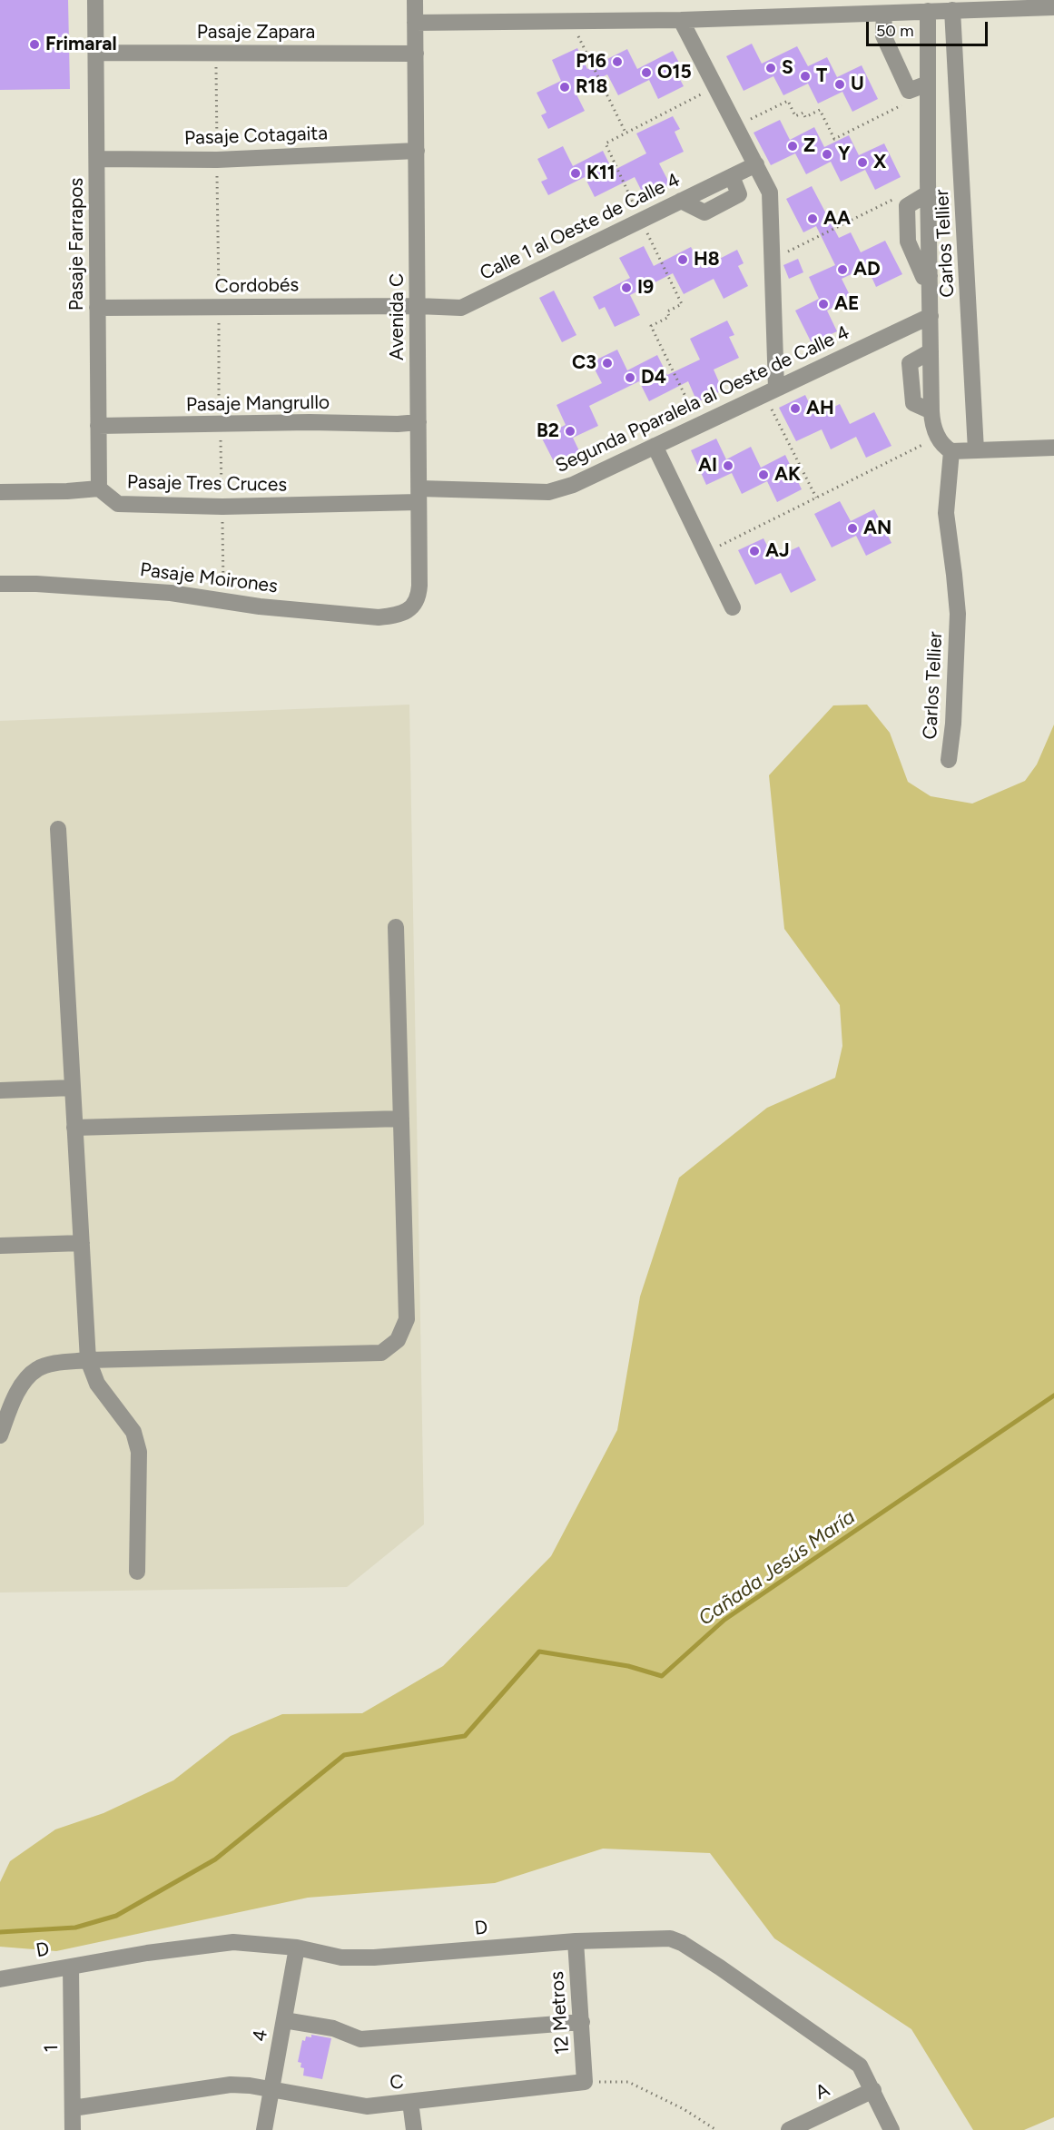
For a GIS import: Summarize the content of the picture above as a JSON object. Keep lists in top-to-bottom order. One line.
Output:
{"streets":{"street":["Pasaje Zapara","Pasaje Cotagaita","Calle 1 al Oeste de Calle 4","Carlos Tellier","Pasaje Farrapos","Cordobés","Avenida C","Segunda Pparalela al Oeste de Calle 4","Pasaje Mangrullo","Pasaje Tres Cruces","Pasaje Moirones","D","12 Metros","4","1","C","A"]},"crossings":[["Pasaje Zapara","Pasaje Farrapos"],["Pasaje Zapara","Avenida C"],["Pasaje Cotagaita","Pasaje Farrapos"],["Pasaje Cotagaita","Avenida C"],["Calle 1 al Oeste de Calle 4","Cordobés"],["Calle 1 al Oeste de Calle 4","Avenida C"],["Carlos Tellier","Segunda Pparalela al Oeste de Calle 4"],["Pasaje Farrapos","Cordobés"],["Pasaje Farrapos","Pasaje Mangrullo"],["Pasaje Farrapos","Pasaje Tres Cruces"],["Cordobés","Avenida C"],["Avenida C","Segunda Pparalela al Oeste de Calle 4"],["Avenida C","Pasaje Mangrullo"],["Avenida C","Pasaje Tres Cruces"],["Avenida C","Pasaje Moirones"],["Segunda Pparalela al Oeste de Calle 4","Pasaje Tres Cruces"],["D","12 Metros"],["D","4"],["D","1"],["D","A"],["12 Metros","C"],["4","C"],["1","C"]],"water":["Cañada Jesús María"],"places":["Frimaral","P16","S","O15","T","U","R18","Z","Y","X","K11","AA","H8","AD","I9","AE","C3","D4","AH","B2","AI","AK","AN","AJ"],"scale_bar":"50 m"}
